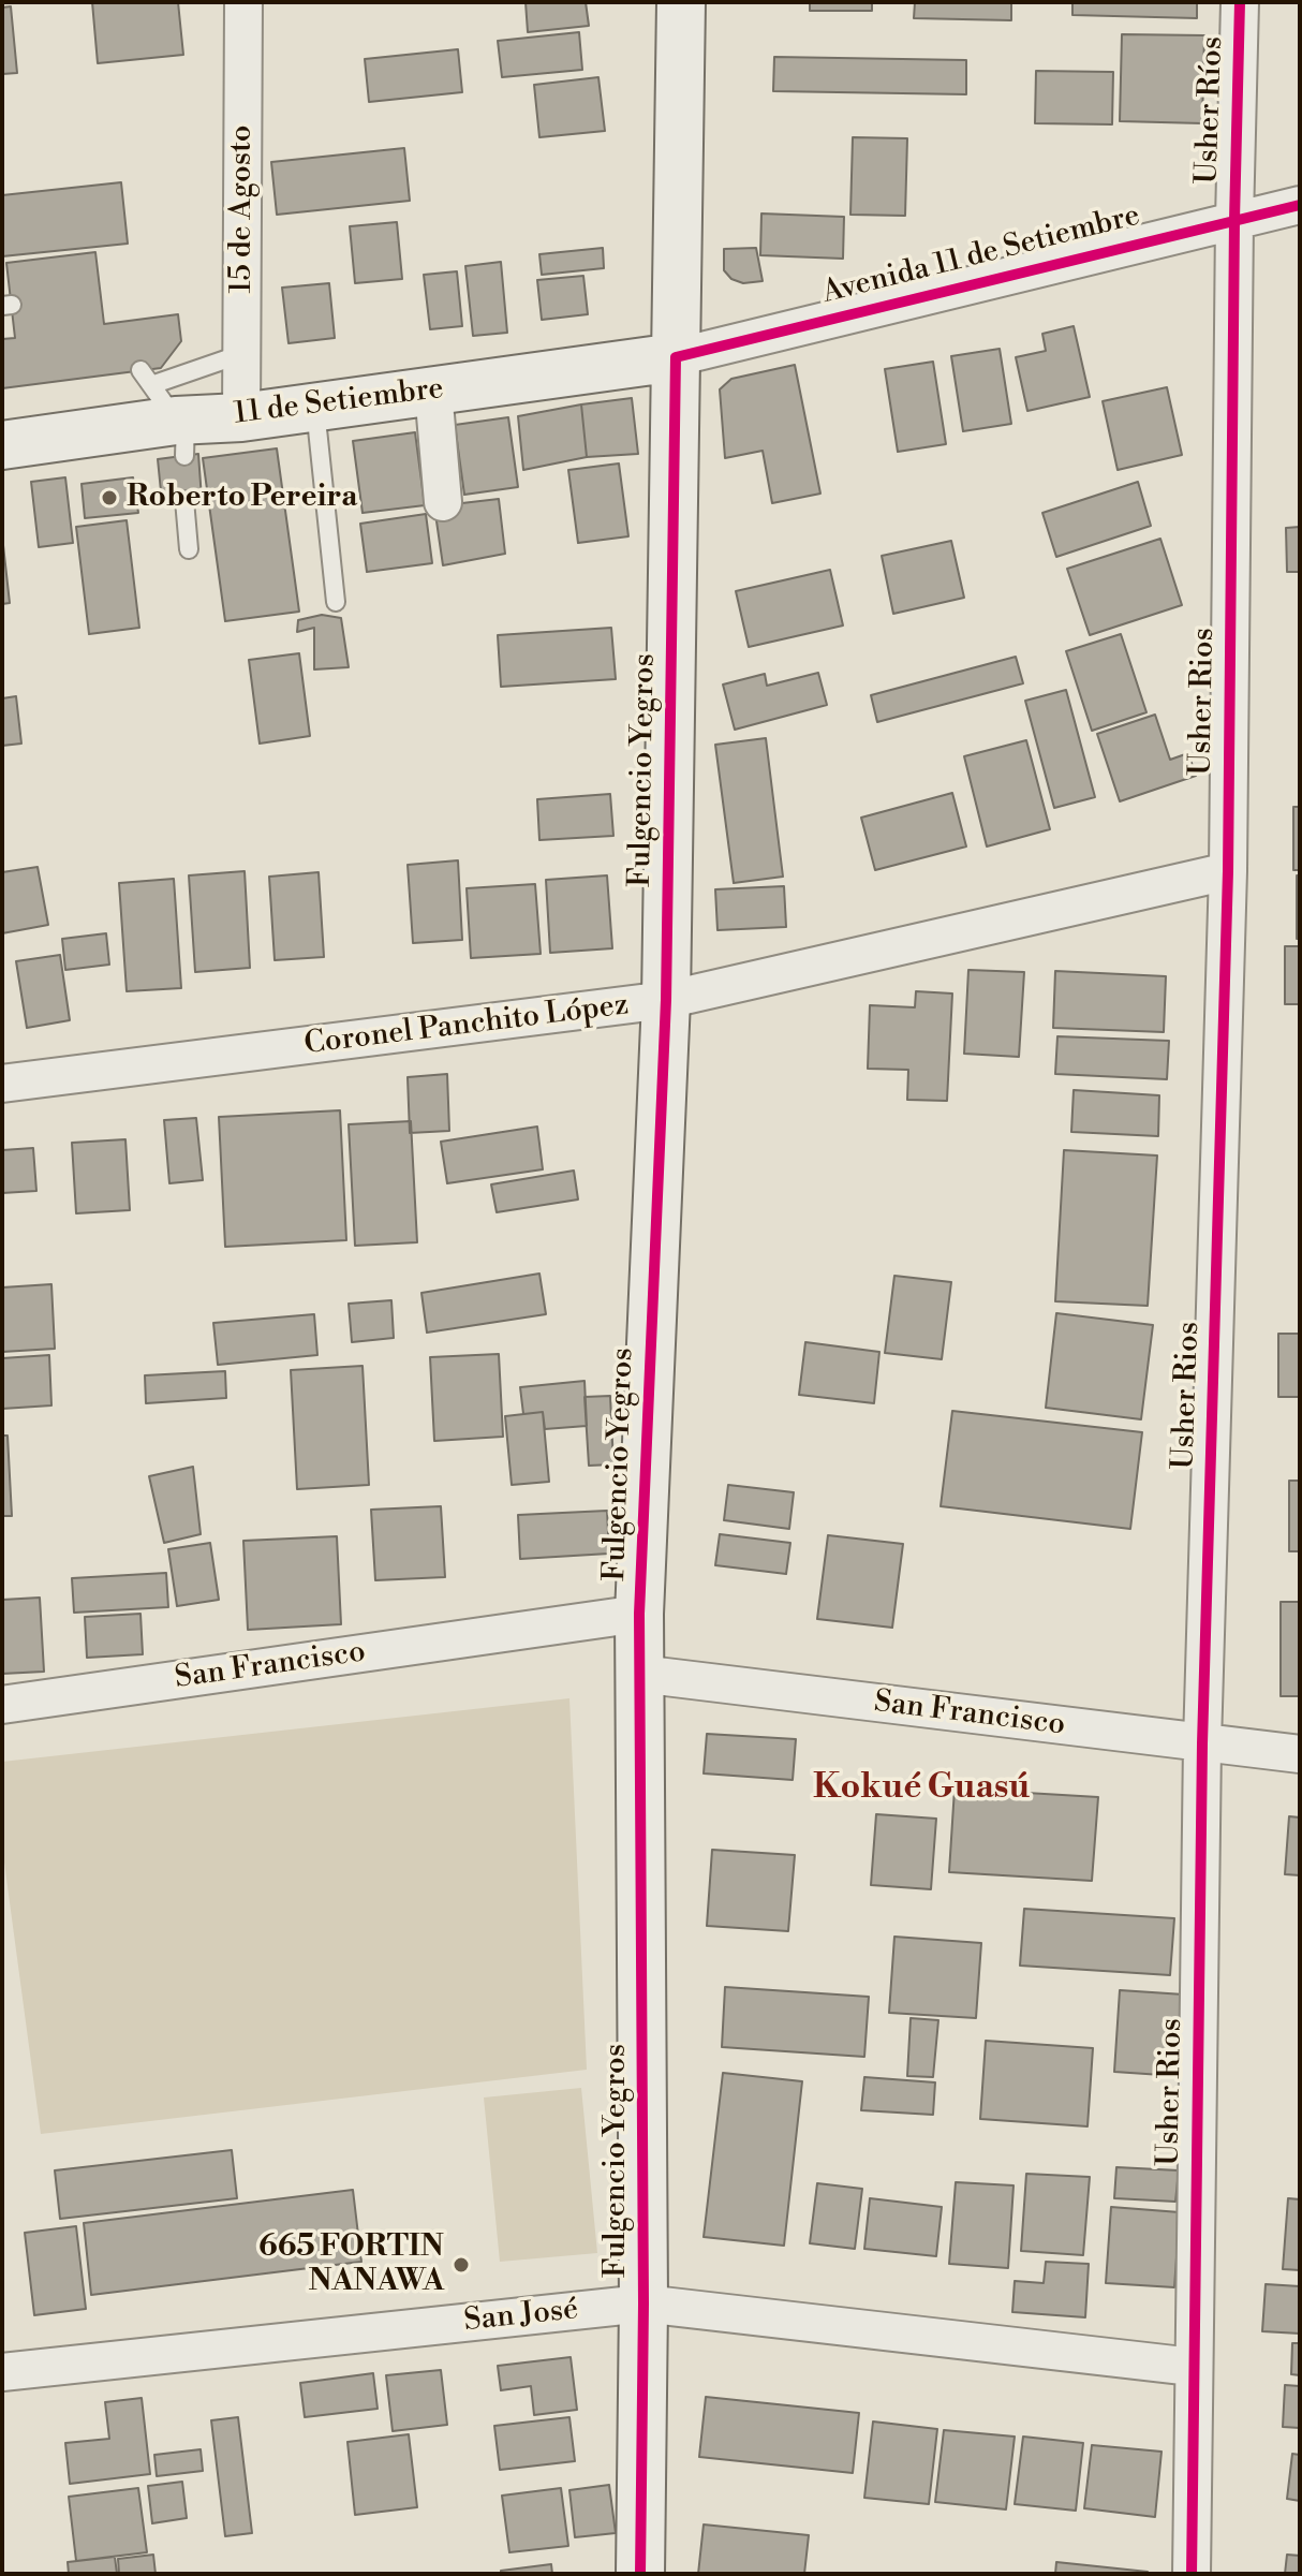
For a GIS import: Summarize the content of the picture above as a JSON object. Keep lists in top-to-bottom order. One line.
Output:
{"streets":{"street":["Usher Ríos","15 de Agosto","Avenida 11 de Setiembre","11 de Setiembre","Usher Rios","Fulgencio Yegros","Coronel Panchito López","San Francisco","San José"]},"crossings":[["Usher Ríos","Avenida 11 de Setiembre"],["Usher Ríos","Usher Rios"],["15 de Agosto","11 de Setiembre"],["Avenida 11 de Setiembre","11 de Setiembre"],["Avenida 11 de Setiembre","Usher Rios"],["Avenida 11 de Setiembre","Fulgencio Yegros"],["11 de Setiembre","Fulgencio Yegros"],["Usher Rios","Coronel Panchito López"],["Usher Rios","San Francisco"],["Usher Rios","San José"],["Fulgencio Yegros","Coronel Panchito López"],["Fulgencio Yegros","San Francisco"],["Fulgencio Yegros","San José"]],"districts":["Kokué Guasú"],"places":["Roberto Pereira","665 FORTIN NANAWA"]}
